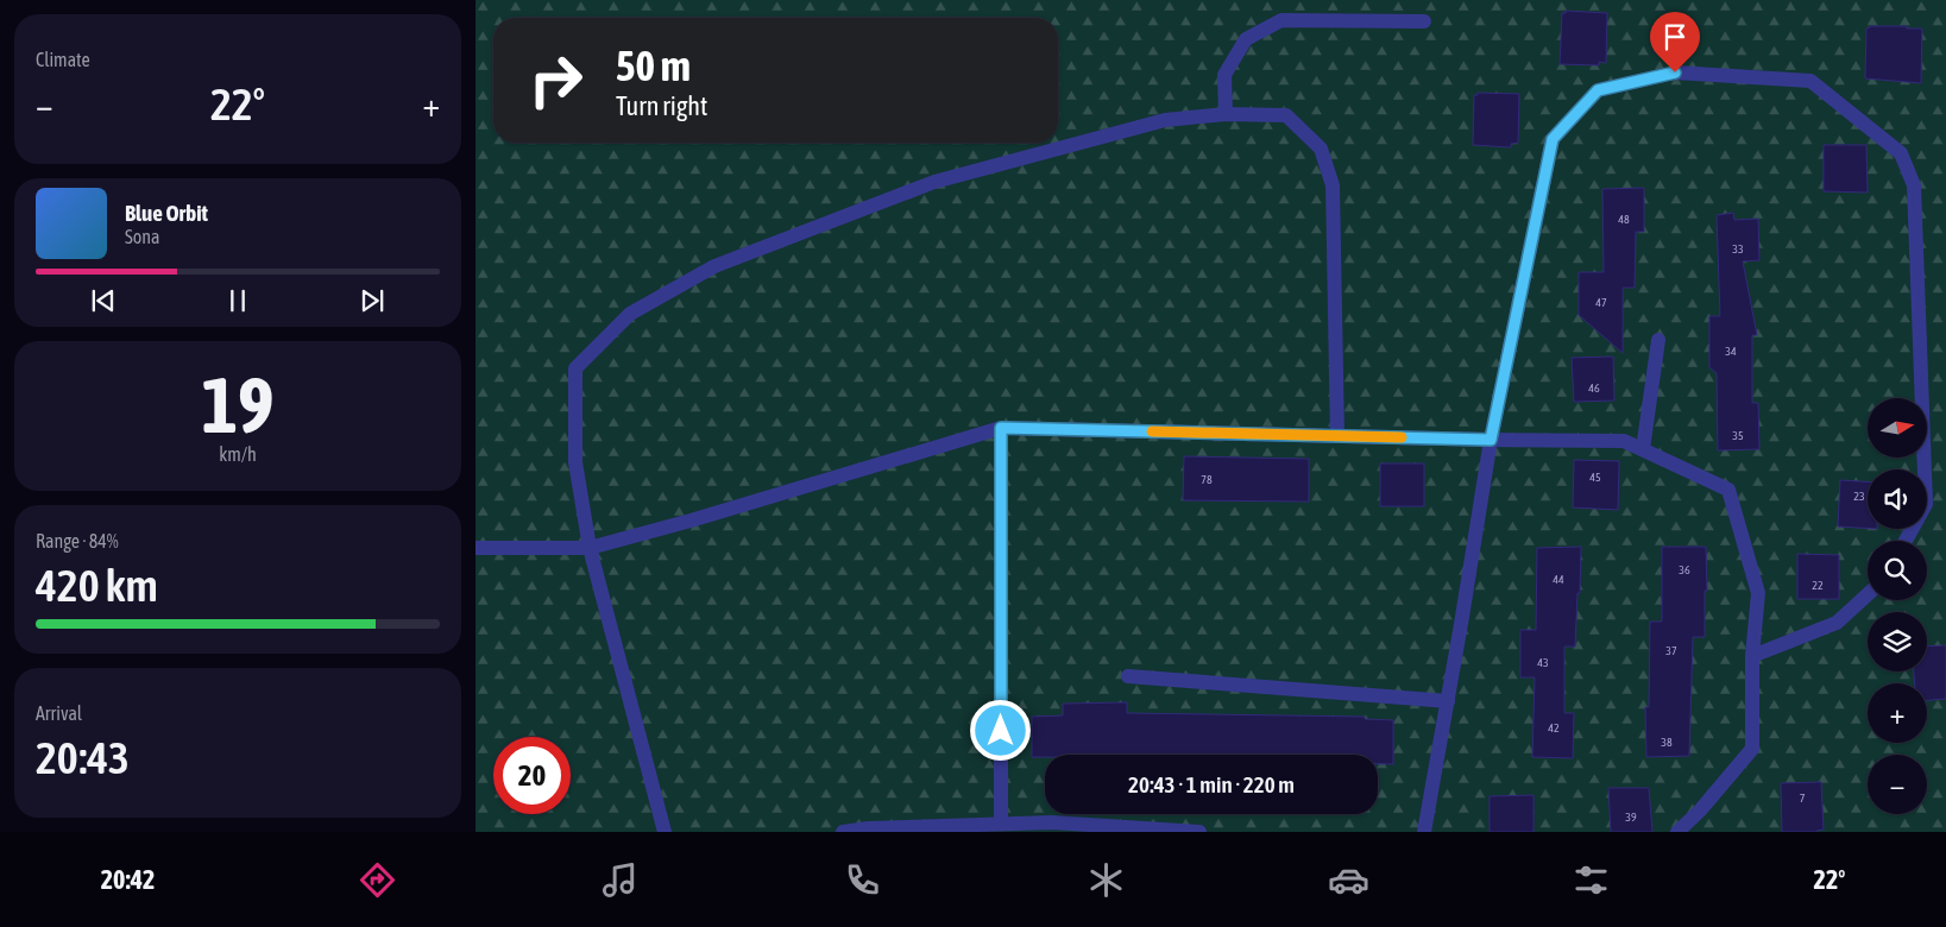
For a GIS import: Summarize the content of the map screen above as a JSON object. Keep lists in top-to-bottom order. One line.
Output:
{"house_numbers":["48","33","47","34","46","35","45","78","23","36","44","22","37","43","42","38","7","39"],"north":"right","page":{"tile":["Climate",["19","km/h"],["Range · 84%","420 km"],["Arrival","20:43"]],"turn":["50 m","Turn right"],"heat":["−","22°","+"],"song":["Blue Orbit","Sona"],"map_buttons":["+","−"],"limit":"20","trip":"20:43 · 1 min · 220 m","tabs":["20:42","22°"]}}
